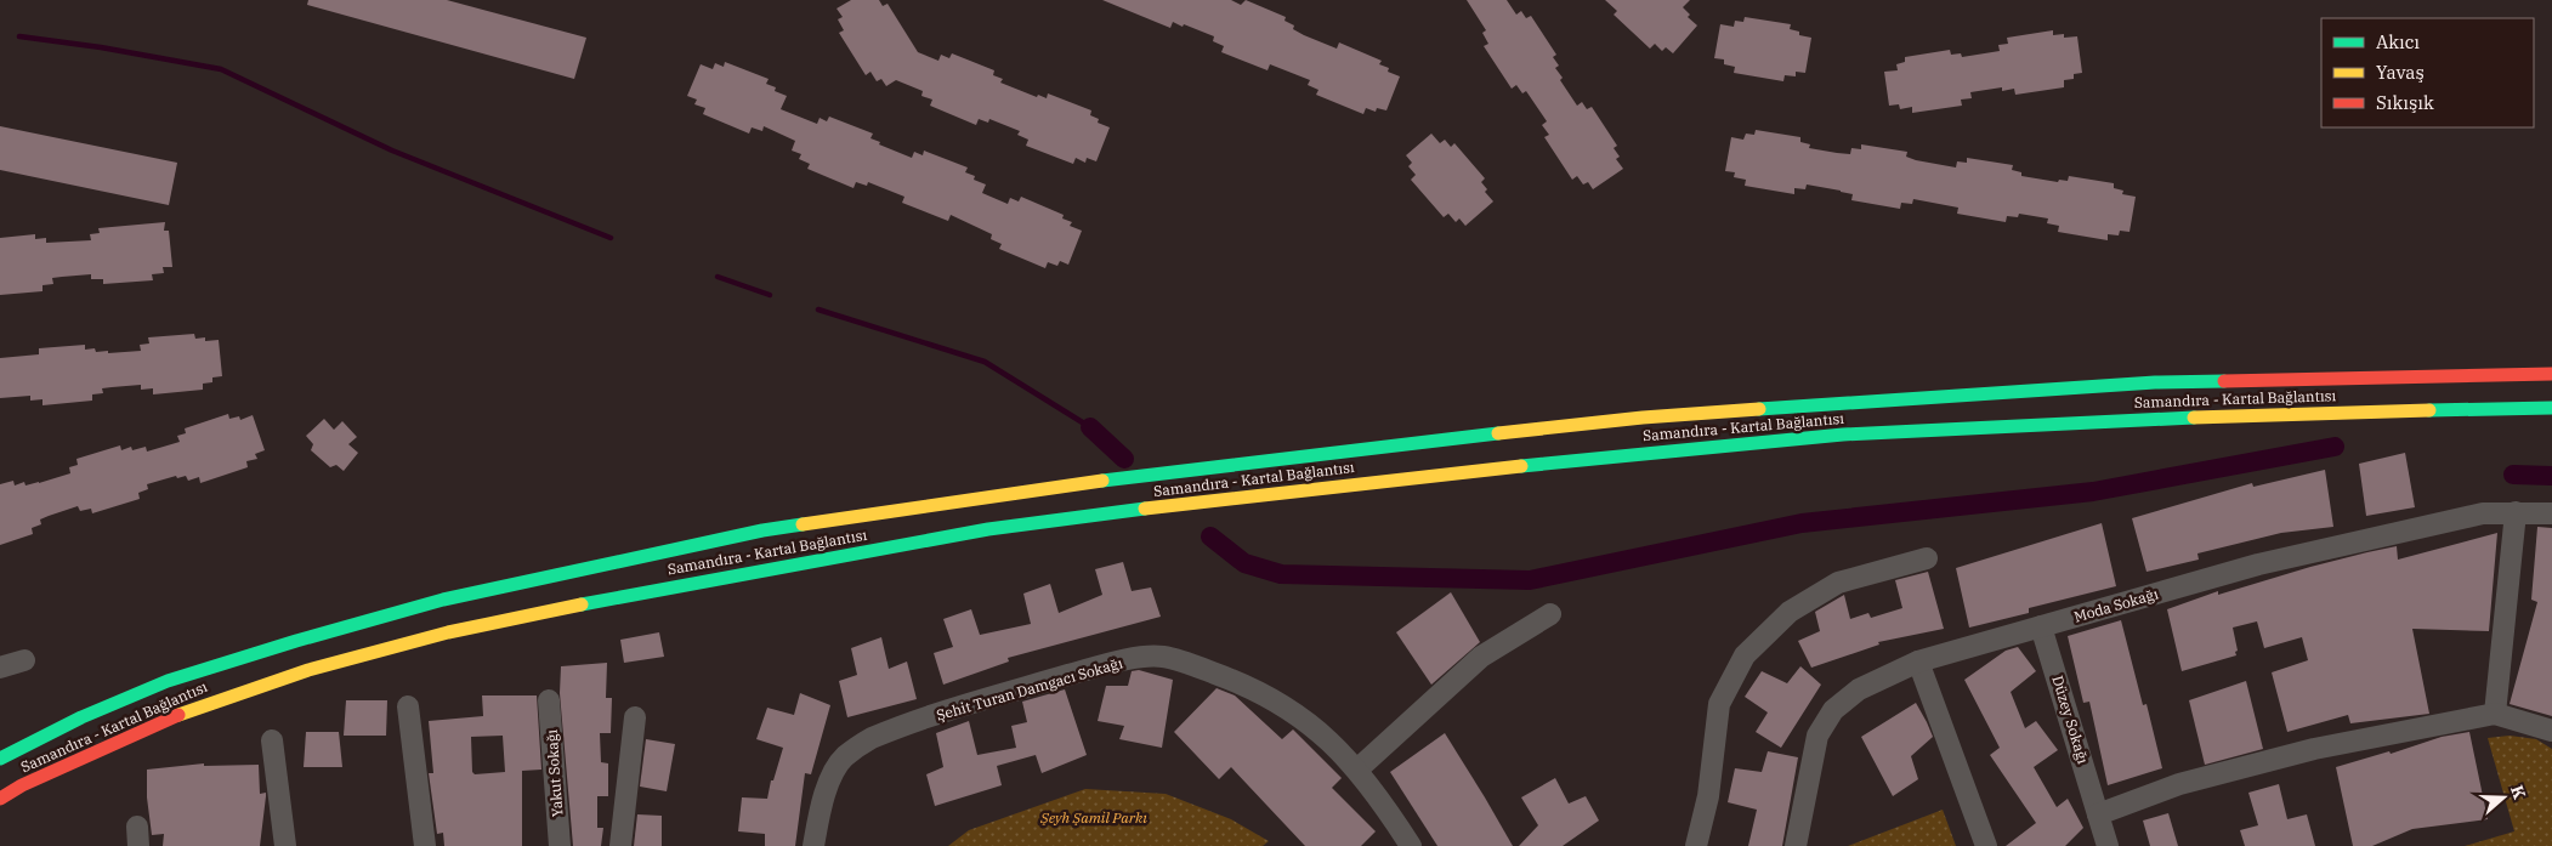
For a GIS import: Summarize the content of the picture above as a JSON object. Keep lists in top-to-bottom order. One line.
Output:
{"streets":{"highway":["Samandıra - Kartal Bağlantısı"],"street":["Moda Sokağı","Şehit Turan Damgacı Sokağı","Düzey Sokağı","Yakut Sokağı"]},"crossings":[["Moda Sokağı","Düzey Sokağı"]],"parks":["Şeyh Şamil Parkı"],"legend":["Akıcı","Yavaş","Sıkışık"],"north":"right"}
